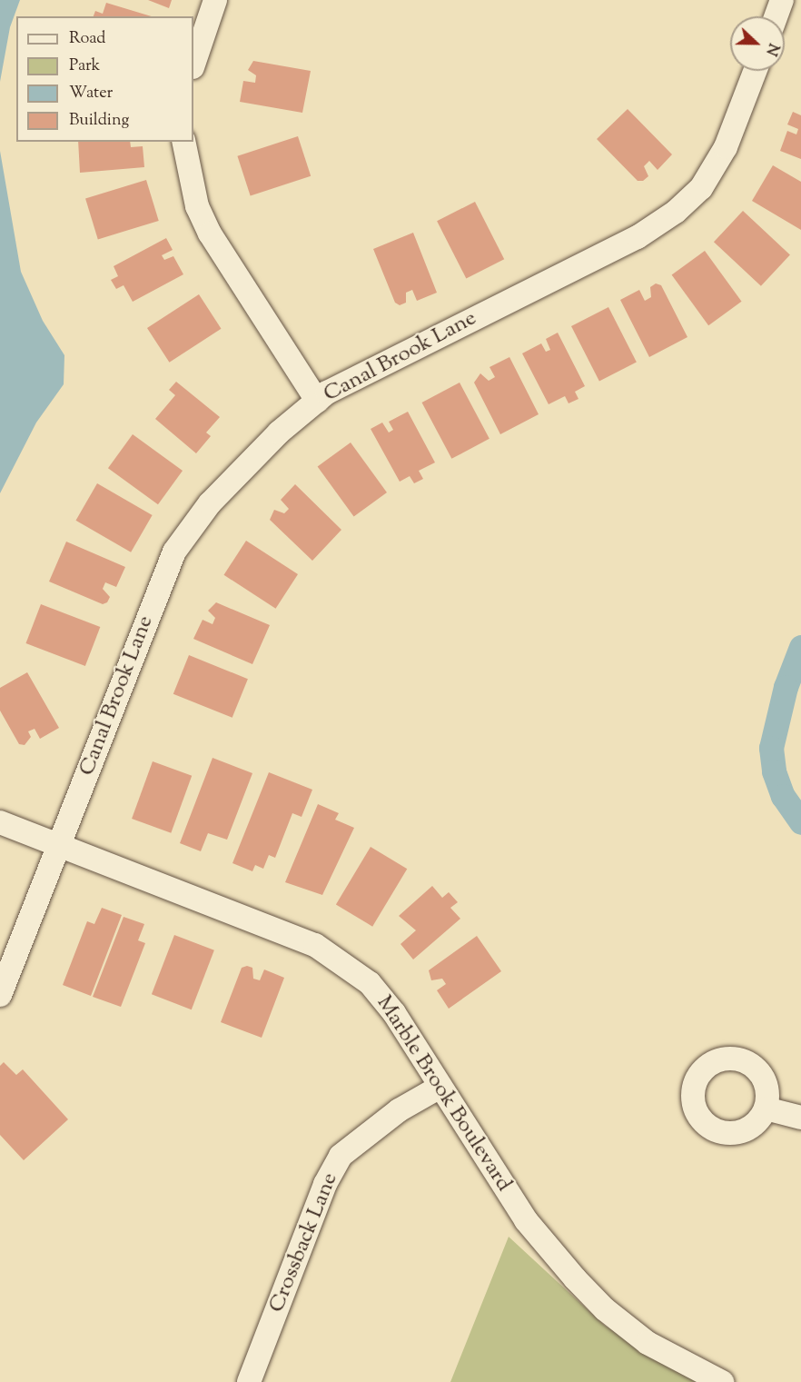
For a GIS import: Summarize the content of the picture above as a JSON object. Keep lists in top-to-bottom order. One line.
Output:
{"streets":{"street":["Canal Brook Lane","Marble Brook Boulevard","Crossback Lane"]},"crossings":[["Canal Brook Lane","Marble Brook Boulevard"],["Marble Brook Boulevard","Crossback Lane"]],"legend":["Road","Park","Water","Building"],"north":"right"}
